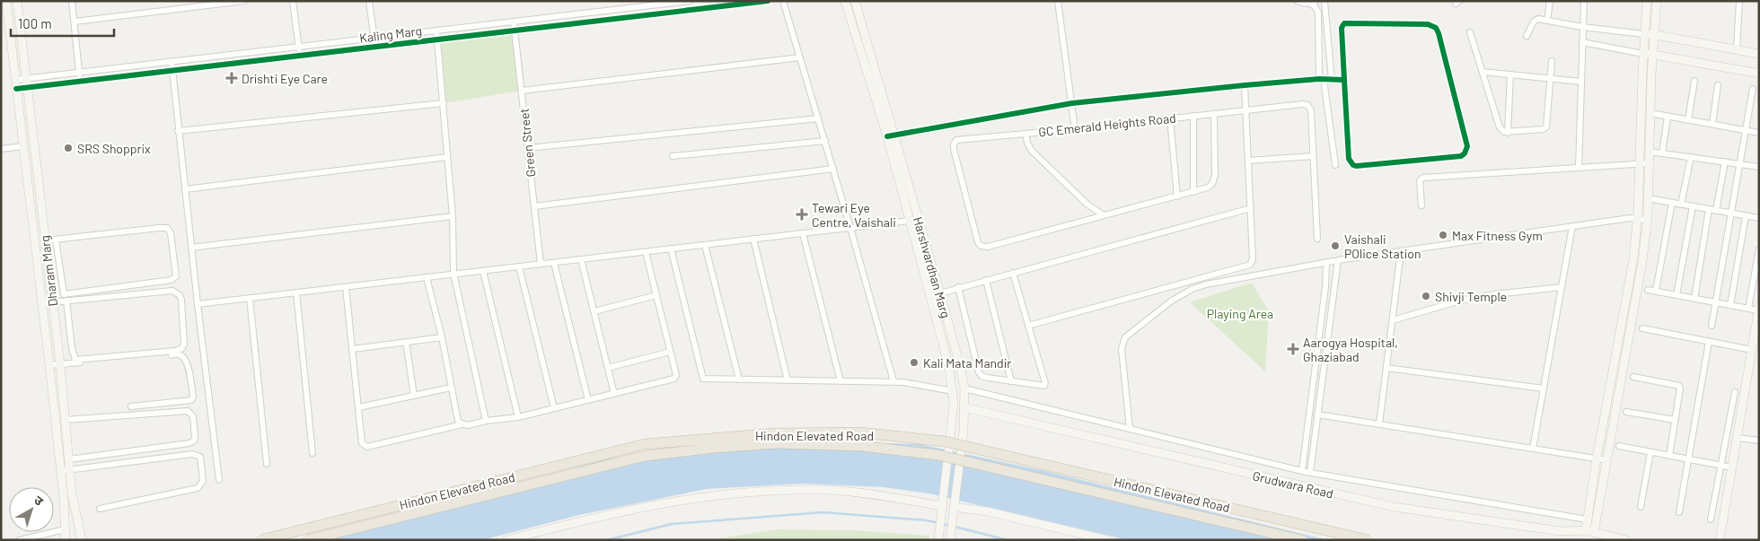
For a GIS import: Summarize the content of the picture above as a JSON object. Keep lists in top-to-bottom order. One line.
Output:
{"streets":{"highway":["Hindon Elevated Road"],"street":["Kaling Marg","GC Emerald Heights Road","Green Street","Harshvardhan Marg","Dharam Marg","Grudwara Road"]},"crossings":[["Kaling Marg","Green Street"],["Kaling Marg","Dharam Marg"],["Harshvardhan Marg","Grudwara Road"]],"parks":["Playing Area"],"places":{"health":["Drishti Eye Care","Tewari Eye Centre, Vaishali","Aarogya Hospital, Ghaziabad"],"other":["SRS Shopprix","Max Fitness Gym","Vaishali POlice Station","Shivji Temple","Kali Mata Mandir"]},"scale_bar":"100 m","north":"top right"}
